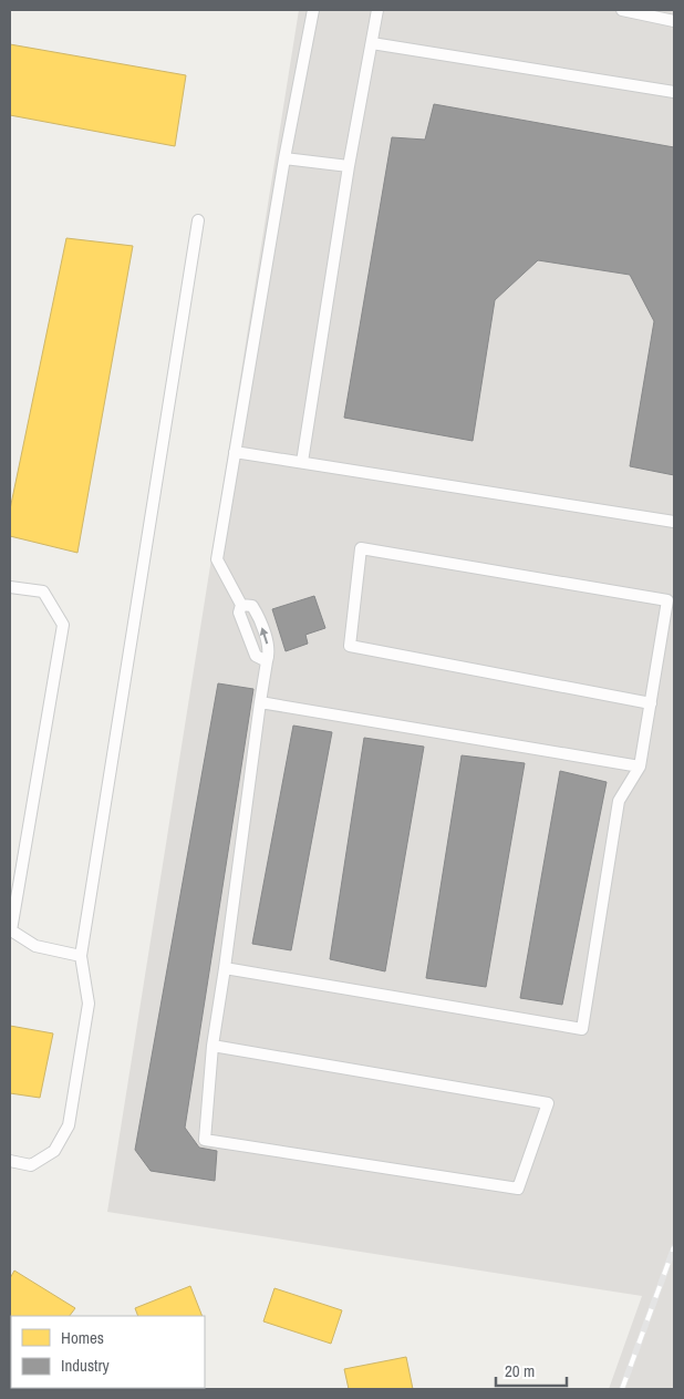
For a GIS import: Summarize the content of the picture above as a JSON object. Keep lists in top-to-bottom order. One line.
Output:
{"legend":["Homes","Industry"],"scale_bar":"20 m"}
